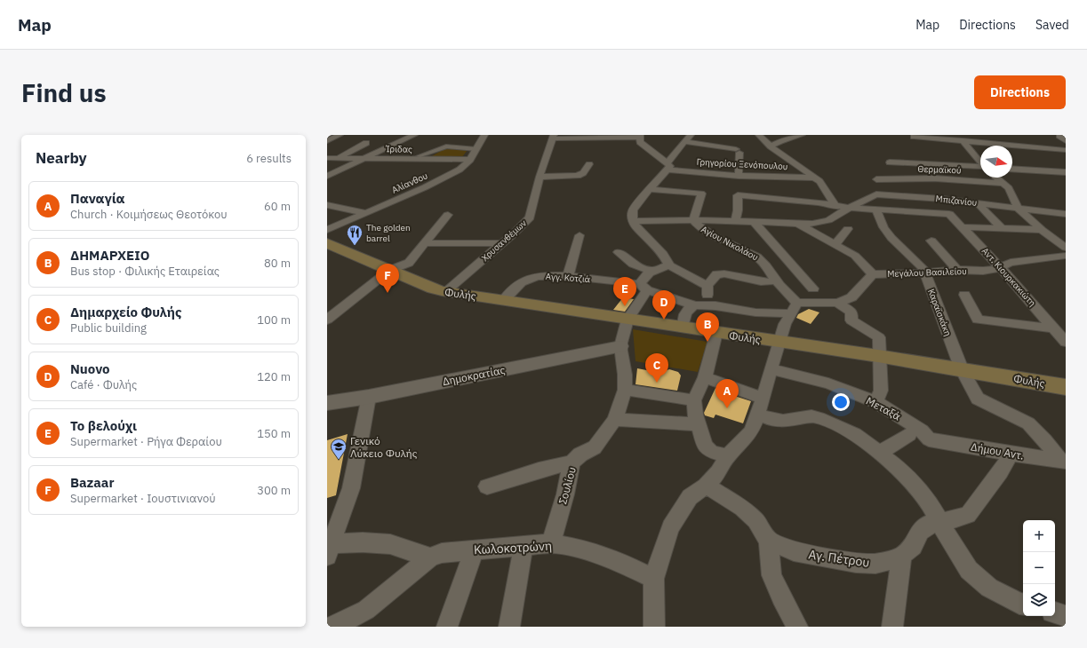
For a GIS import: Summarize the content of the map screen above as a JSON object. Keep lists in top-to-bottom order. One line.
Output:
{"streets":{"main road":["Φυλής"],"street":["Ίριδας","Γρηγορίου Ξενόπουλου","Θερμαϊκού","Αλίανθου","Μπιζανίου","Χρυσανθέμων","Αγίου Νικολάου","Μεγάλου Βασιλείου","Αντ. Κιουρκακιώτη","Αγγ. Κοτζιά","Καραϊσκάκη","Δημοκρατίας","Μεταξά","Δήμου Αντ.","Σουλίου","Κωλοκοτρώνη","Αγ. Πέτρου"]},"crossings":[["Ίριδας","Αλίανθου"],["Μπιζανίου","Αγίου Νικολάου"],["Χρυσανθέμων","Φυλής"],["Αγίου Νικολάου","Μεγάλου Βασιλείου"],["Μεγάλου Βασιλείου","Αντ. Κιουρκακιώτη"],["Μεγάλου Βασιλείου","Καραϊσκάκη"],["Αντ. Κιουρκακιώτη","Καραϊσκάκη"],["Αγγ. Κοτζιά","Φυλής"],["Αγγ. Κοτζιά","Σουλίου"],["Φυλής","Καραϊσκάκη"],["Φυλής","Σουλίου"],["Καραϊσκάκη","Δήμου Αντ."],["Δημοκρατίας","Σουλίου"],["Μεταξά","Δήμου Αντ."],["Δήμου Αντ.","Αγ. Πέτρου"],["Σουλίου","Κωλοκοτρώνη"]],"places":{"restaurant":["The golden barrel"],"school or university":["Γενικό Λύκειο Φυλής"]},"north":"right","page":{"header":"Map","nav":["Map","Directions","Saved"],"buttons":"Directions","title":"Find us","heading":["Nearby","6 results"],"list":[{"mark":"A","name":"Παναγία","note":"Church · Κοιμήσεως Θεοτόκου","value":"60 m"},{"mark":"B","name":"ΔΗΜΑΡΧΕΙΟ","note":"Bus stop · Φιλικής Εταιρείας","value":"80 m"},{"mark":"C","name":"Δημαρχείο Φυλής","note":"Public building","value":"100 m"},{"mark":"D","name":"Nuovo","note":"Café · Φυλής","value":"120 m"},{"mark":"E","name":"Το βελούχι","note":"Supermarket · Ρήγα Φεραίου","value":"150 m"},{"mark":"F","name":"Bazaar","note":"Supermarket · Ιουστινιανού","value":"300 m"}],"pins":["F","E","D","B","C","A"],"map_buttons":["+","−"]}}
